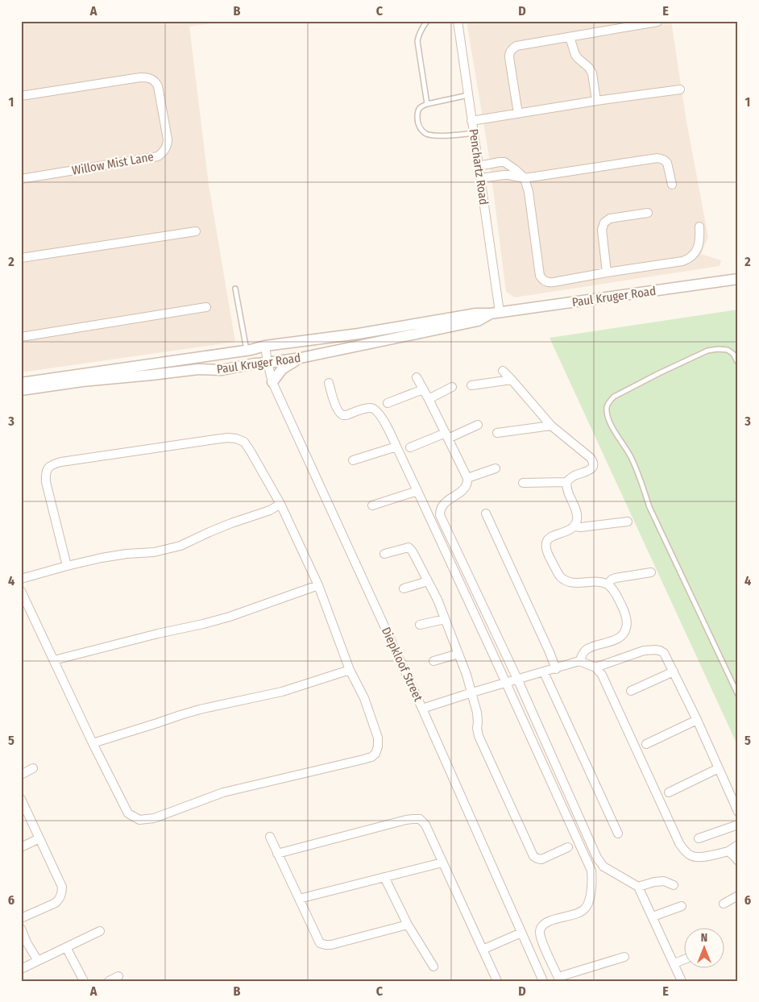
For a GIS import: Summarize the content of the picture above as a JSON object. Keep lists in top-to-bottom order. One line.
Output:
{"streets":{"street":["Willow Mist Lane","Penchartz Road","Paul Kruger Road","Diepkloof Street"]},"crossings":[["Penchartz Road","Paul Kruger Road"],["Paul Kruger Road","Diepkloof Street"]],"north":"top","grid":{"columns":["A","B","C","D","E"],"rows":["1","2","3","4","5","6"]}}
